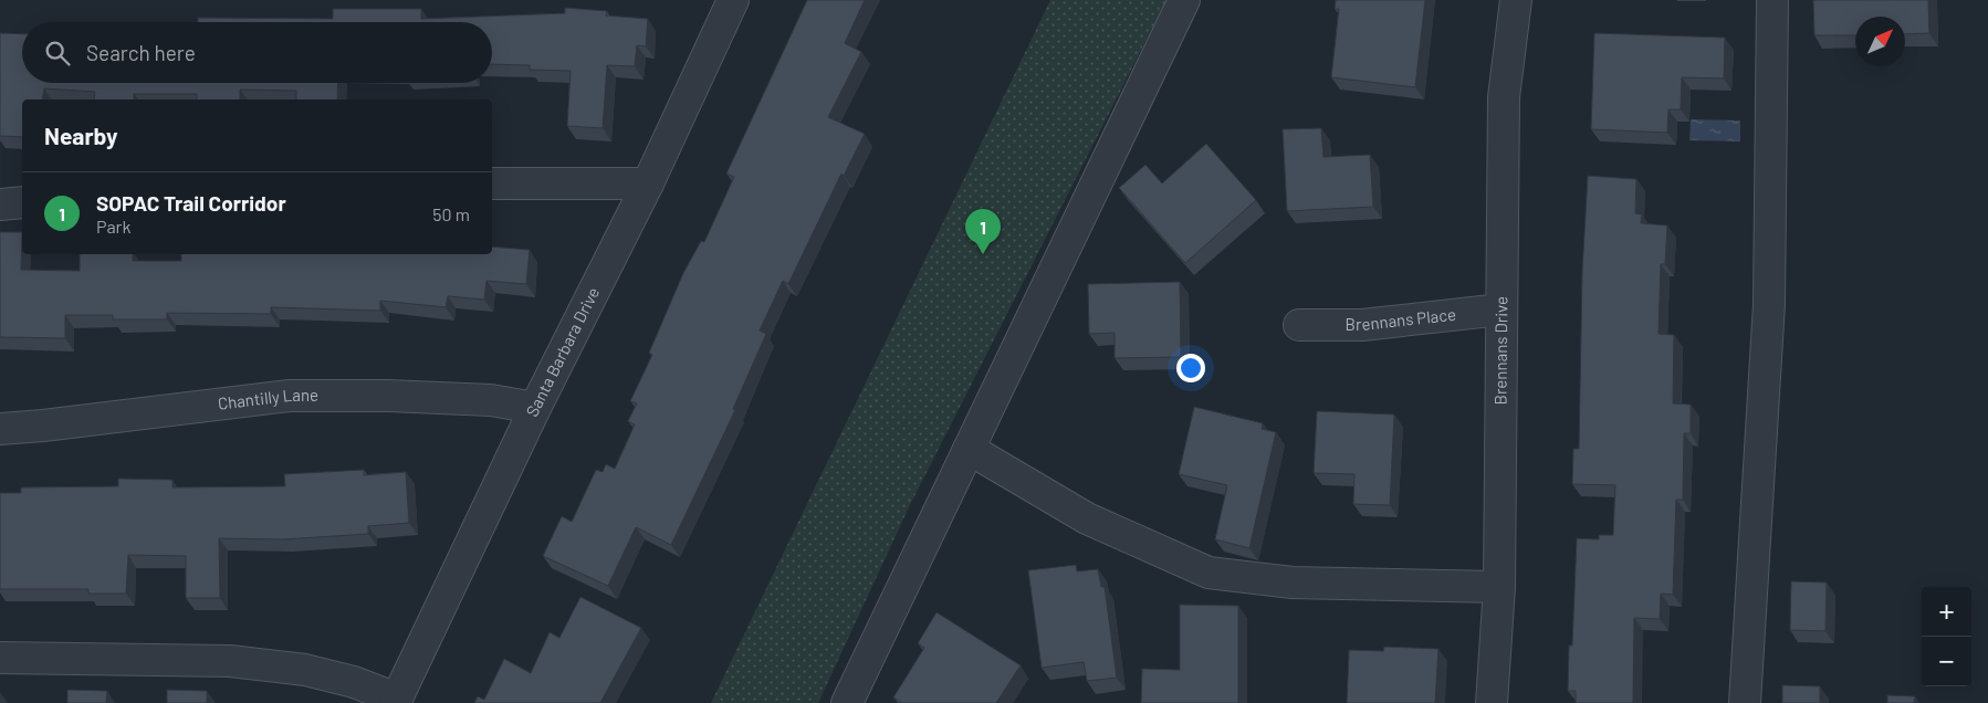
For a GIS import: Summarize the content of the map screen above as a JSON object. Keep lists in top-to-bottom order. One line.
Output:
{"streets":{"street":["Brennans Place","Santa Barbara Drive","Brennans Drive","Chantilly Lane"]},"crossings":[["Brennans Place","Brennans Drive"],["Santa Barbara Drive","Chantilly Lane"]],"north":"top right","page":{"search":"Search here","heading":"Nearby","list":[{"mark":"1","name":"SOPAC Trail Corridor","note":"Park","value":"50 m"}],"pins":"1","map_buttons":["+","−"]}}
